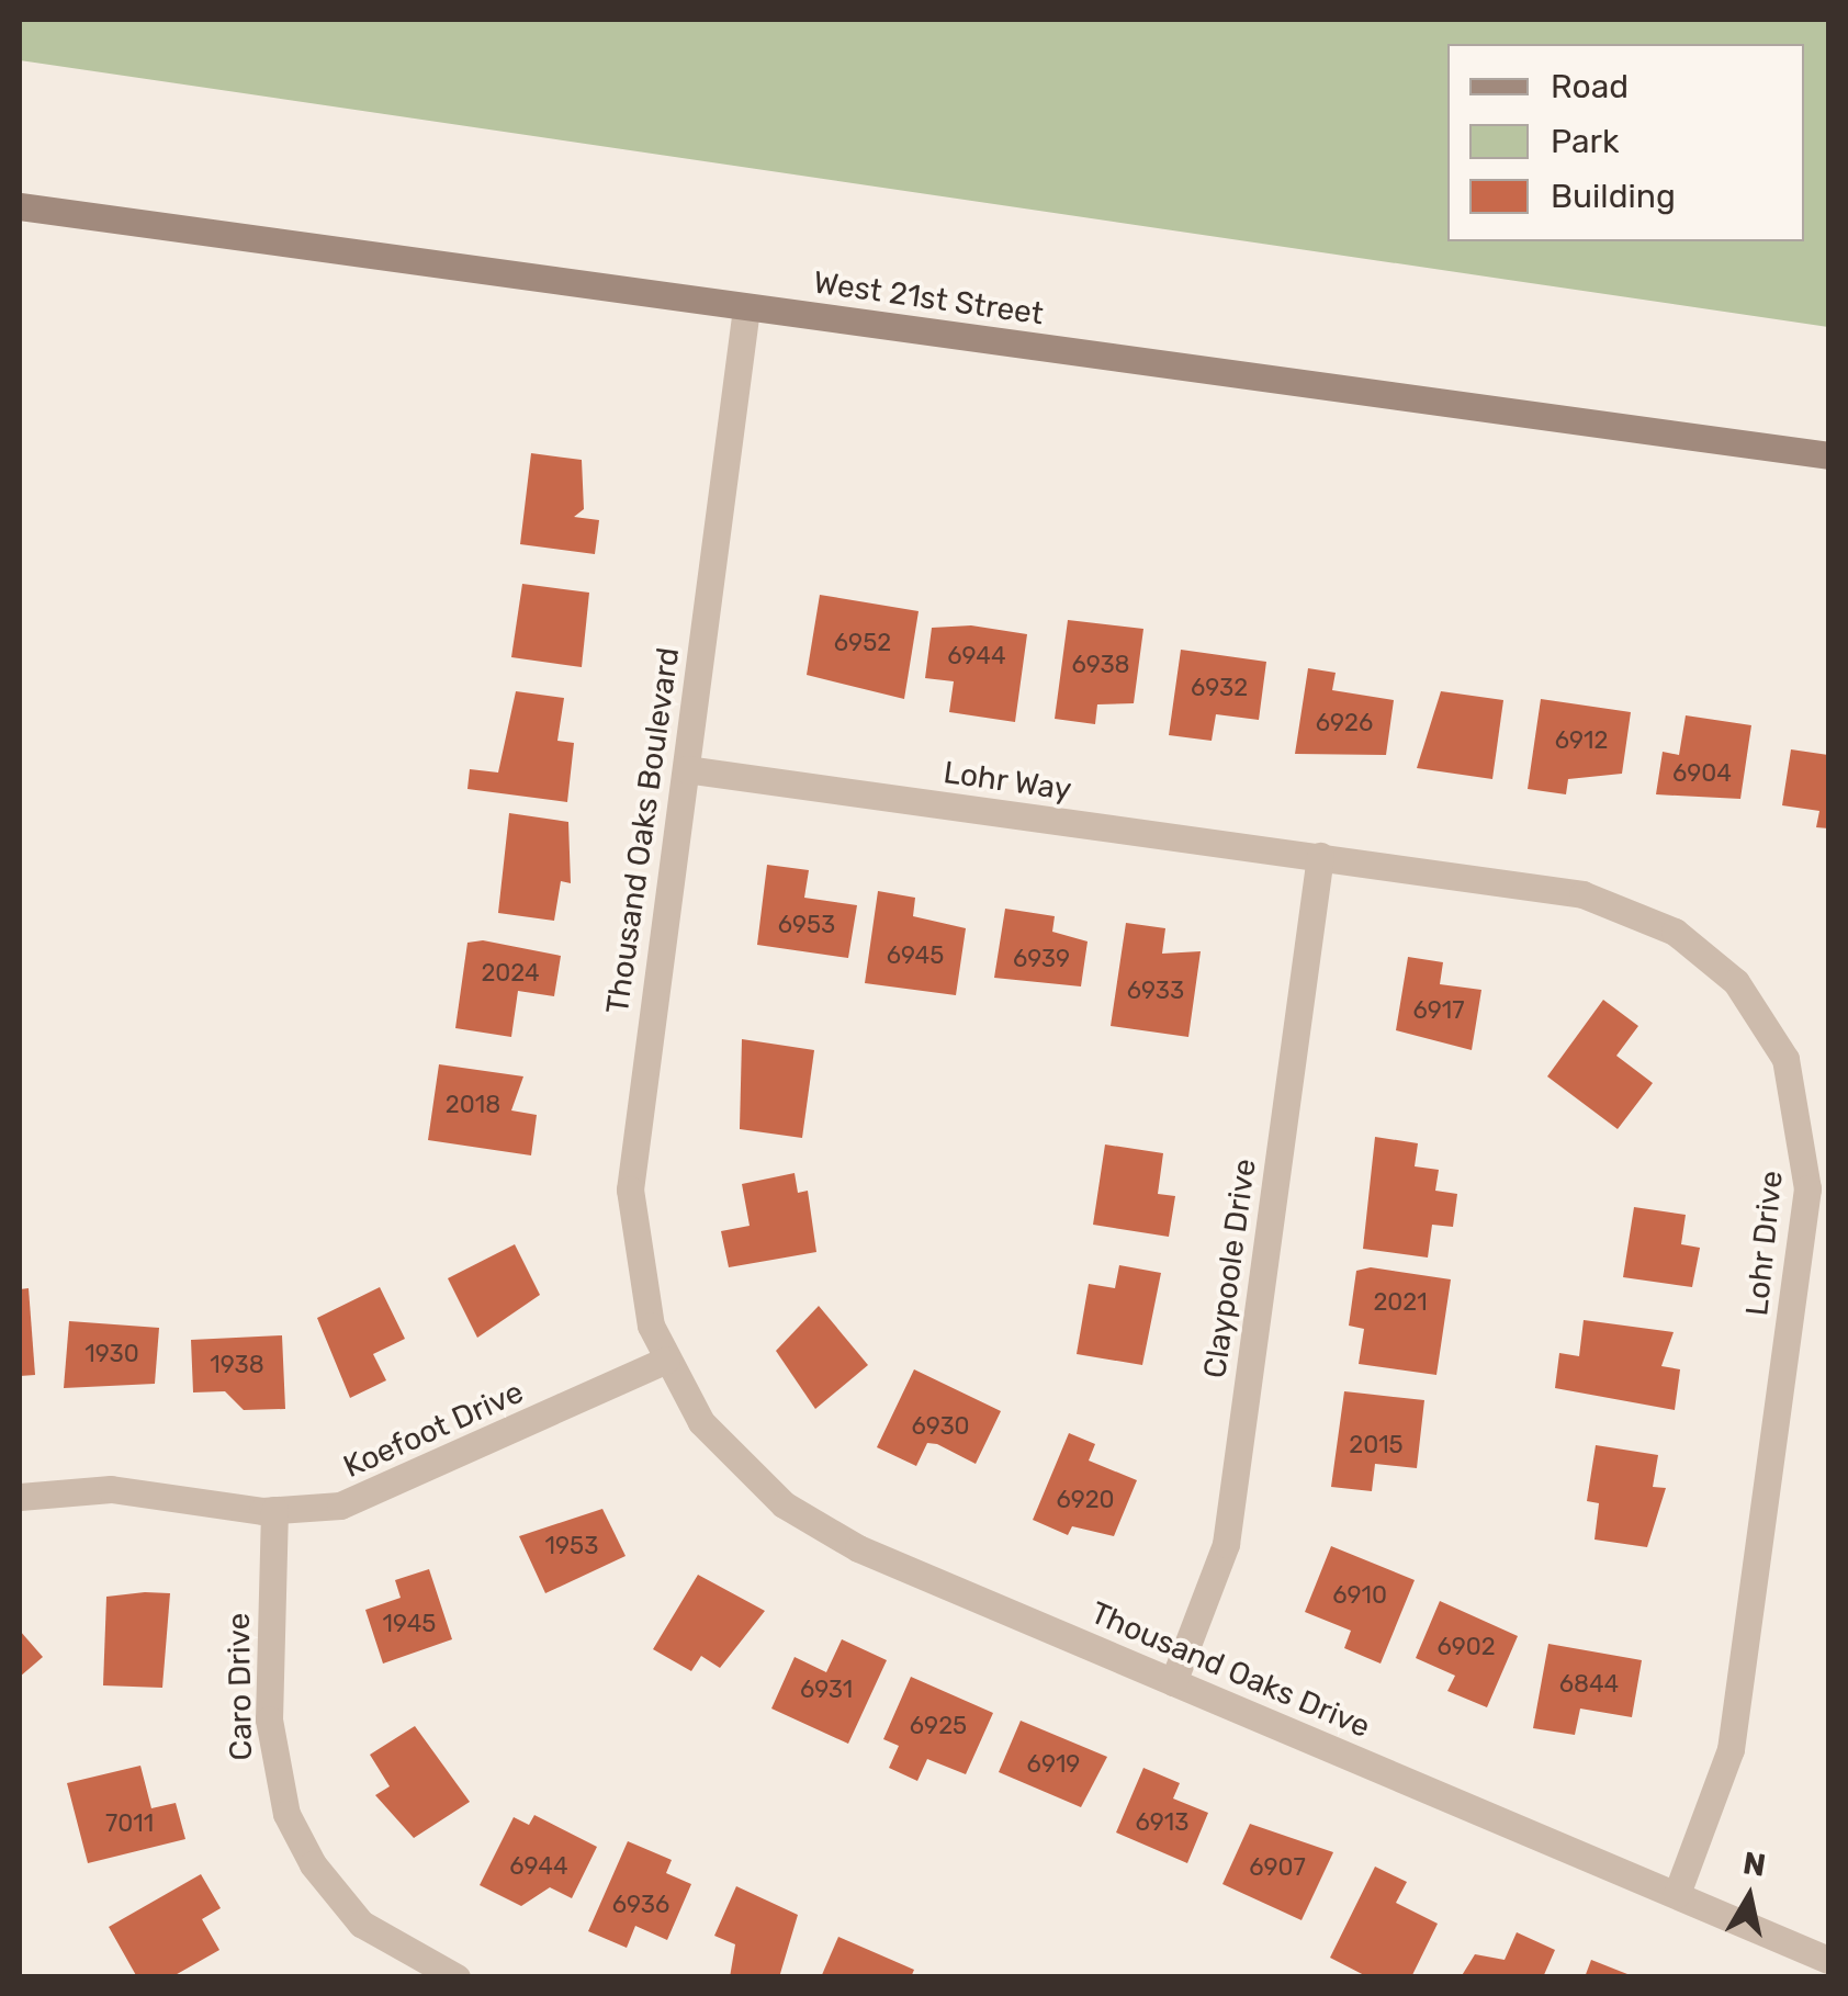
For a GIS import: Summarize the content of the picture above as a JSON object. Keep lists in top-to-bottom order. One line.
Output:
{"streets":{"street":["West 21st Street","Lohr Way","Thousand Oaks Boulevard","Lohr Drive","Claypoole Drive","Koefoot Drive","Thousand Oaks Drive","Caro Drive"]},"crossings":[["West 21st Street","Thousand Oaks Boulevard"],["Lohr Way","Thousand Oaks Boulevard"],["Lohr Way","Lohr Drive"],["Lohr Way","Claypoole Drive"],["Thousand Oaks Boulevard","Koefoot Drive"],["Thousand Oaks Boulevard","Thousand Oaks Drive"],["Lohr Drive","Claypoole Drive"],["Lohr Drive","Thousand Oaks Drive"],["Claypoole Drive","Thousand Oaks Drive"],["Koefoot Drive","Thousand Oaks Drive"],["Koefoot Drive","Caro Drive"]],"house_numbers":["6952","6944","6938","6932","6926","6912","6904","6953","6945","6939","2024","6933","6917","2018","2021","1930","1938","6930","2015","6920","1953","6910","1945","6902","6844","6931","6925","6919","6913","7011","6944","6907","6936"],"legend":["Road","Park","Building"],"north":"top"}
